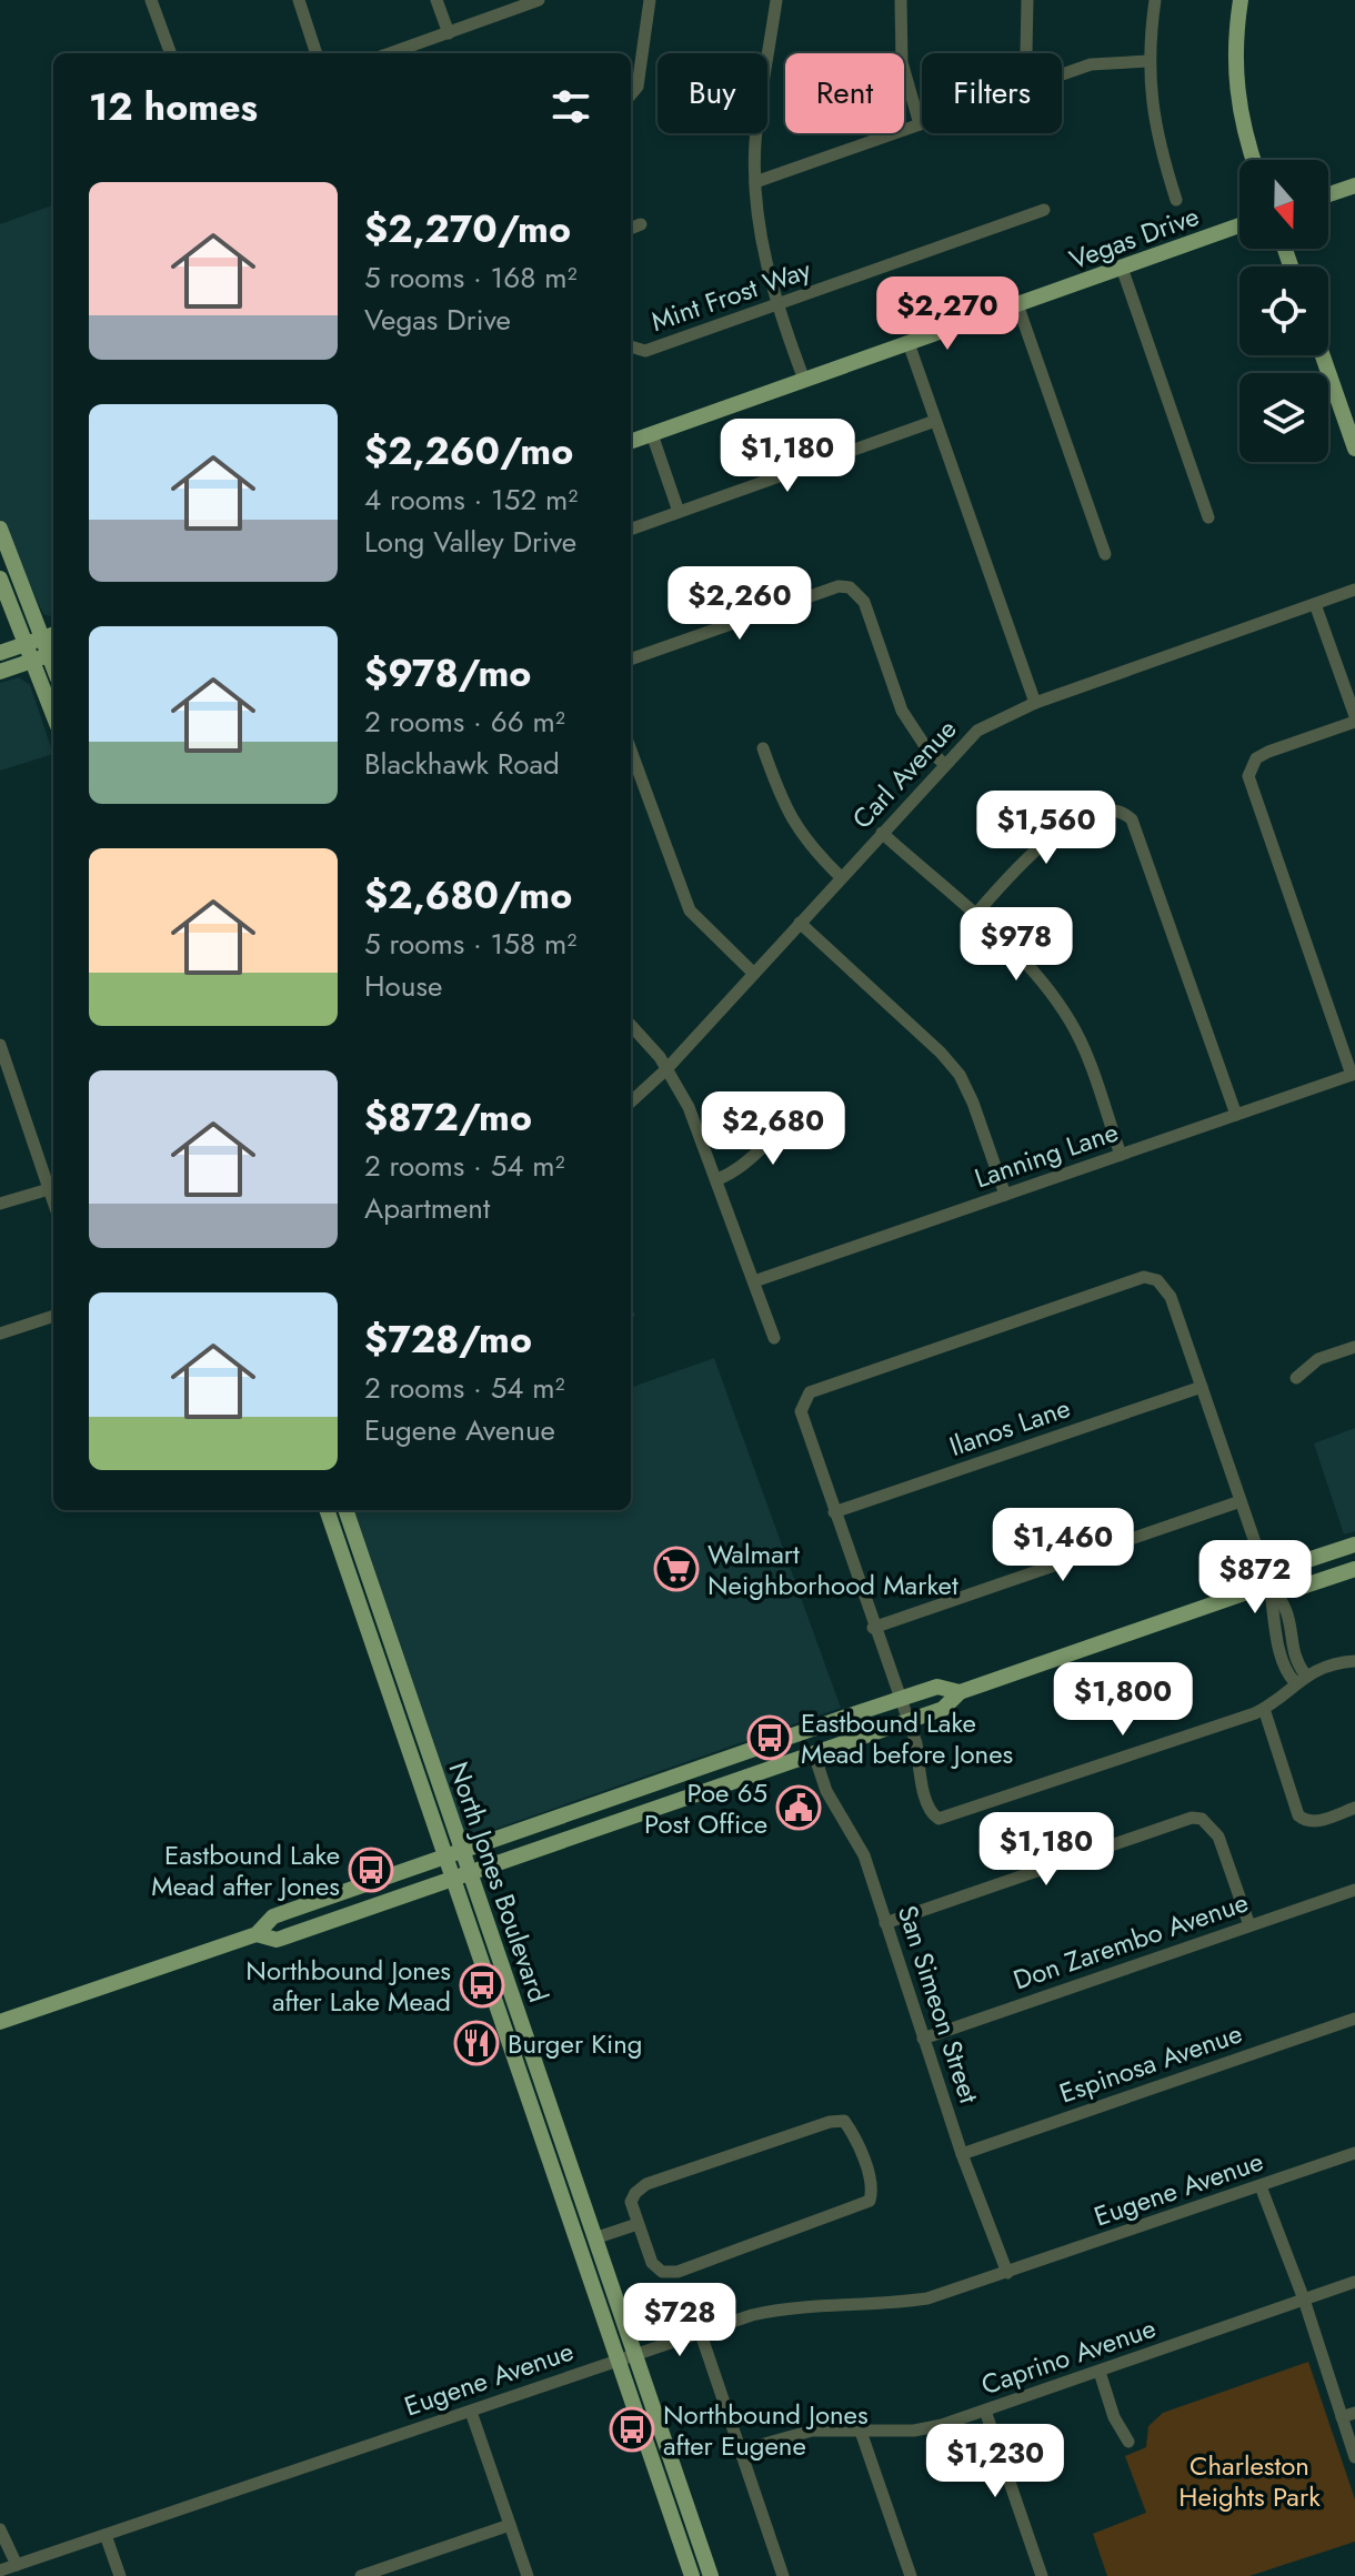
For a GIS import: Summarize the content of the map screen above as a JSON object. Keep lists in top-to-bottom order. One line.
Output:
{"streets":{"main road":["Vegas Drive","North Jones Boulevard"],"street":["Mint Frost Way","Carl Avenue","Lanning Lane","Ilanos Lane","Don Zarembo Avenue","San Simeon Street","Espinosa Avenue","Eugene Avenue","Caprino Avenue"]},"crossings":[["North Jones Boulevard","Eugene Avenue"],["Don Zarembo Avenue","San Simeon Street"],["San Simeon Street","Espinosa Avenue"],["San Simeon Street","Eugene Avenue"]],"parks":["Charleston Heights Park"],"places":{"supermarket":["Walmart Neighborhood Market"],"bus stop":["Eastbound Lake Mead before Jones","Eastbound Lake Mead after Jones","Northbound Jones after Lake Mead","Northbound Jones after Eugene"],"public building":["Poe 65 Post Office"],"restaurant":["Burger King"]},"north":"bottom","page":{"chip":["Buy","Rent","Filters"],"heading":"12 homes","list":[{"name":"$2,270/mo","note":"5 rooms · 168 m² · Vegas Drive"},{"name":"$2,260/mo","note":"4 rooms · 152 m² · Long Valley Drive"},{"name":"$978/mo","note":"2 rooms · 66 m² · Blackhawk Road"},{"name":"$2,680/mo","note":"5 rooms · 158 m² · House"},{"name":"$872/mo","note":"2 rooms · 54 m² · Apartment"},{"name":"$728/mo","note":"2 rooms · 54 m² · Eugene Avenue"}],"price":["$2,270","$1,180","$2,260","$1,560","$978","$2,680","$1,460","$872","$1,800","$1,180","$728","$1,230"]}}
